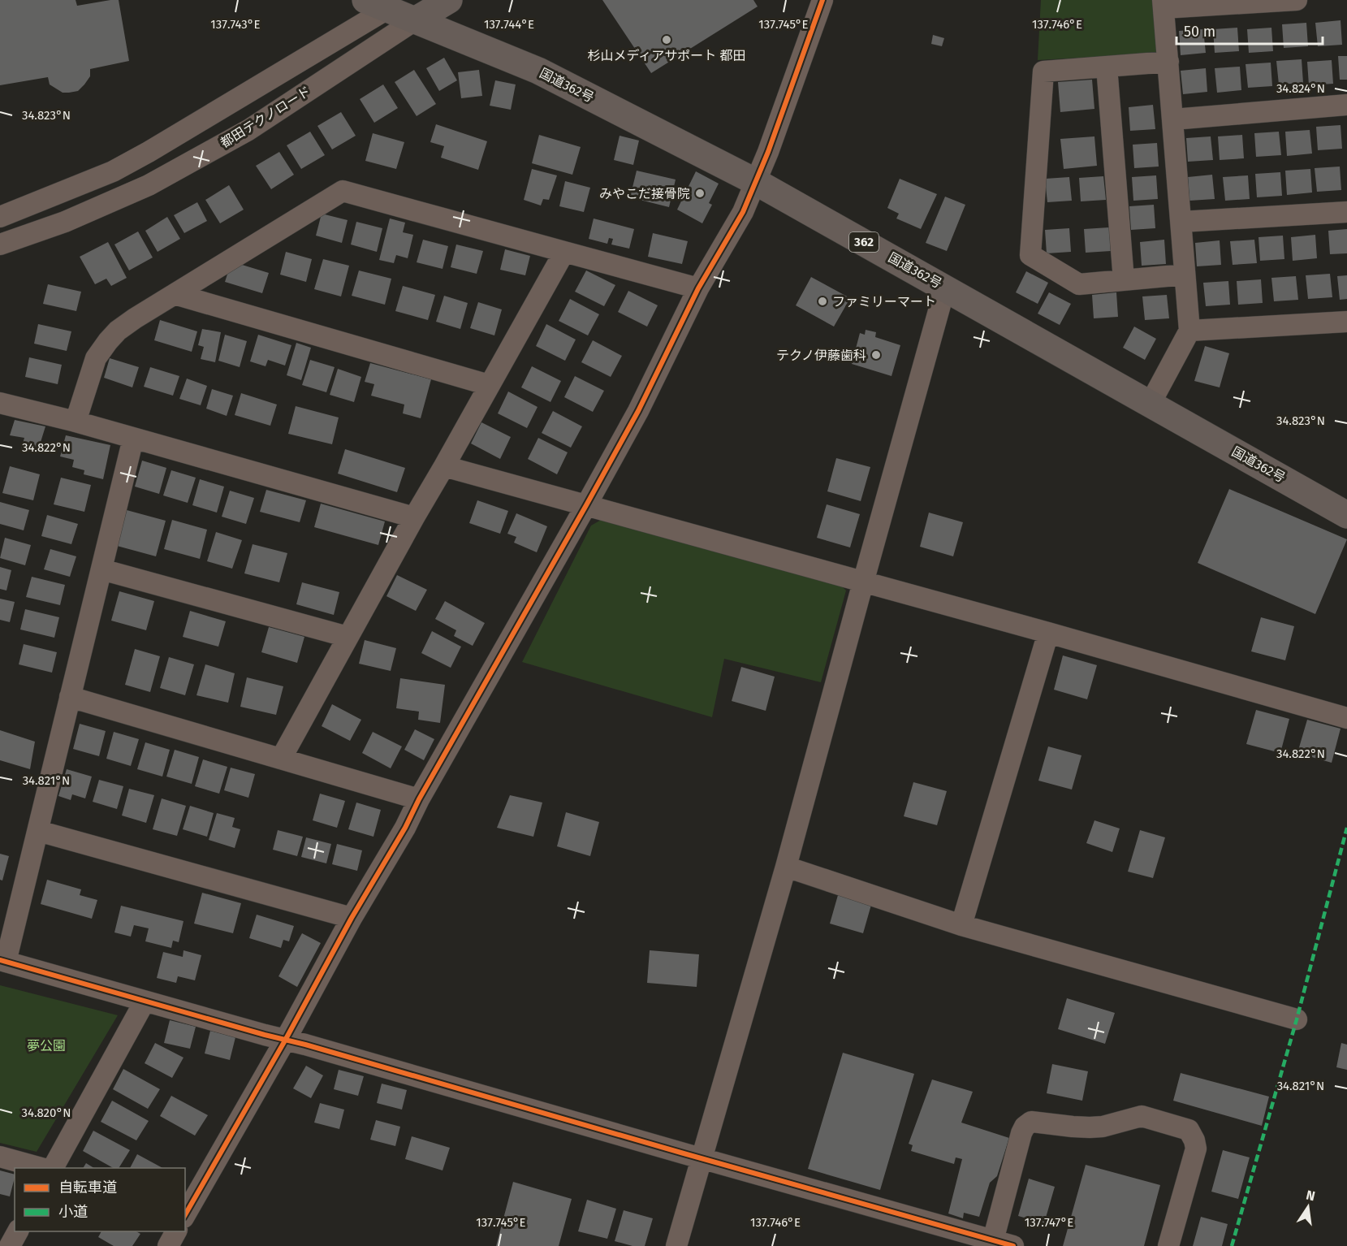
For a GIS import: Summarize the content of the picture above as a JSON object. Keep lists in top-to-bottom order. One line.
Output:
{"streets":{"highway":["国道362号","362"],"street":["都田テクノロード"]},"crossings":[["国道362号","都田テクノロード"]],"parks":["夢公園"],"places":["杉山メディアサポート 都田","みやこだ接骨院","ファミリーマート","テクノ伊藤歯科"],"legend":["自転車道","小道"],"scale_bar":"50 m","north":"top","coordinates":["137.743°E","137.744°E","137.745°E","137.746°E","34.824°N","34.823°N","34.822°N","34.821°N","34.820°N","137.747°E"]}
